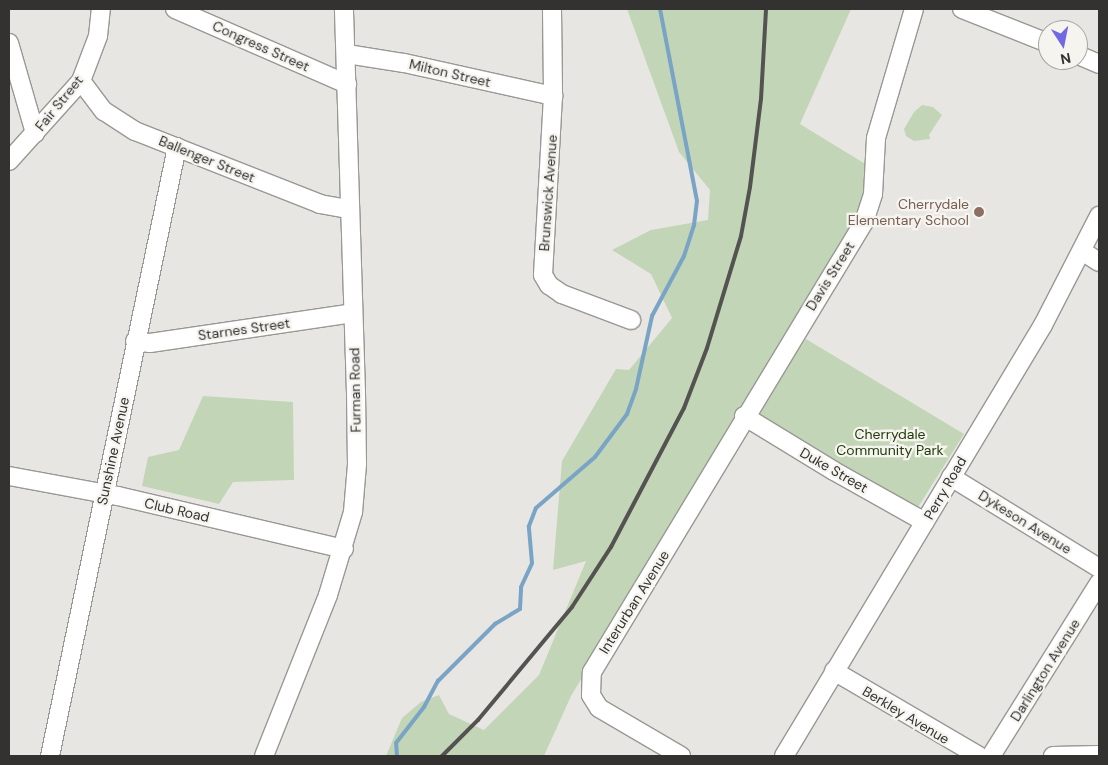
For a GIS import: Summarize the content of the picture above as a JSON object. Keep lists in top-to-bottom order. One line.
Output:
{"streets":{"street":["Congress Street","Milton Street","Fair Street","Ballenger Street","Brunswick Avenue","Davis Street","Starnes Street","Furman Road","Sunshine Avenue","Duke Street","Perry Road","Club Road","Dykeson Avenue","Interurban Avenue","Darlington Avenue","Berkley Avenue"]},"crossings":[["Congress Street","Furman Road"],["Milton Street","Brunswick Avenue"],["Milton Street","Furman Road"],["Fair Street","Ballenger Street"],["Ballenger Street","Furman Road"],["Ballenger Street","Sunshine Avenue"],["Davis Street","Duke Street"],["Davis Street","Interurban Avenue"],["Starnes Street","Furman Road"],["Starnes Street","Sunshine Avenue"],["Furman Road","Club Road"],["Sunshine Avenue","Club Road"],["Duke Street","Perry Road"],["Duke Street","Interurban Avenue"],["Perry Road","Dykeson Avenue"],["Perry Road","Berkley Avenue"]],"parks":["Cherrydale Community Park"],"places":["Cherrydale Elementary School"],"north":"bottom"}
